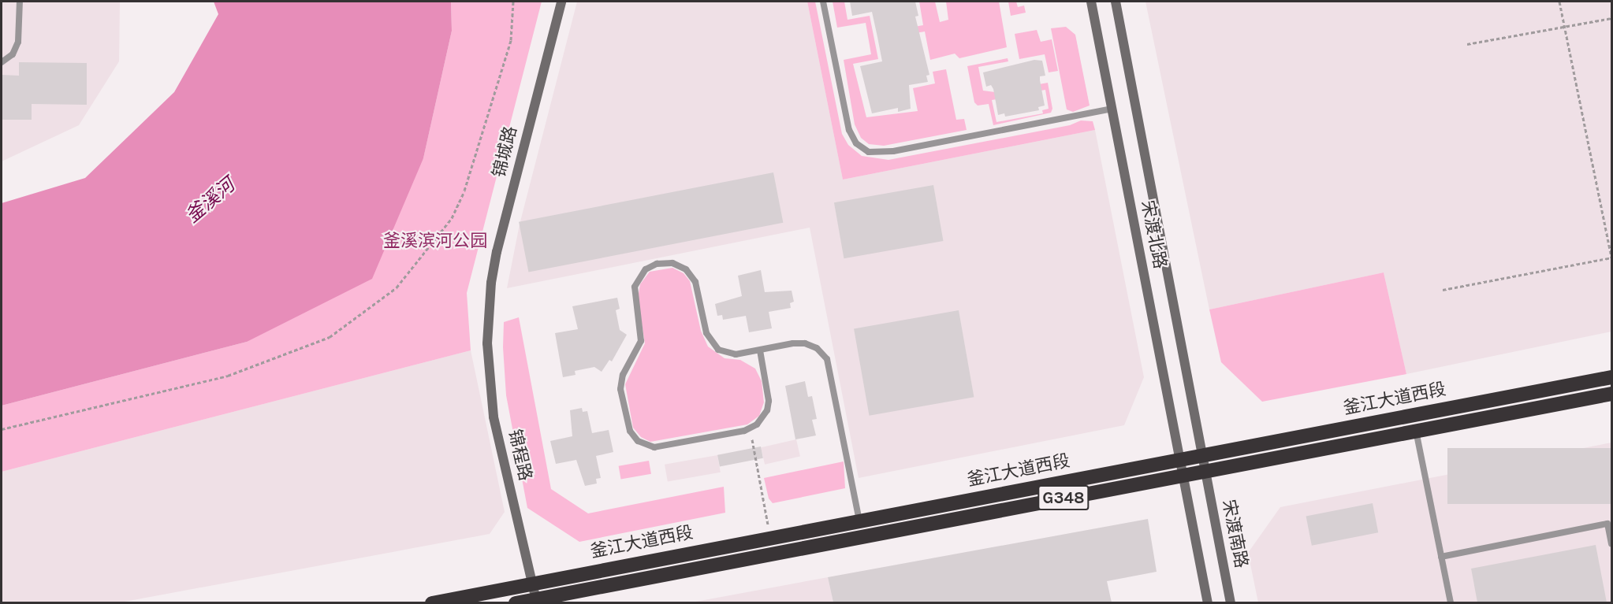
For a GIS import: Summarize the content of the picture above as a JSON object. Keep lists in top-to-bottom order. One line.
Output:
{"streets":{"highway":["釜江大道西段","G348"],"main road":["锦城路","宋渡北路","锦程路","宋渡南路"]},"crossings":[["锦城路","锦程路"],["宋渡北路","釜江大道西段"],["宋渡北路","宋渡南路"],["釜江大道西段","锦程路"],["釜江大道西段","宋渡南路"]],"water":["釜溪河"],"parks":["釜溪滨河公园"]}
